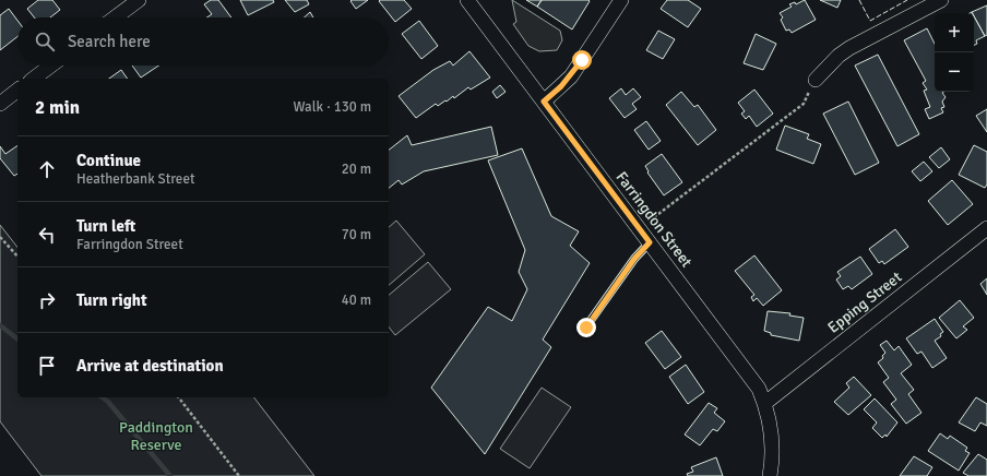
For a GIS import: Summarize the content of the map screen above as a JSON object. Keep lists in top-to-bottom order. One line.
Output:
{"streets":{"street":["Farringdon Street","Epping Street"]},"crossings":[["Farringdon Street","Epping Street"]],"parks":["Paddington Reserve"],"page":{"map_buttons":["+","−"],"search":"Search here","heading":["2 min","Walk · 130 m"],"list":[["Continue","Heatherbank Street","20 m"],["Turn left","Farringdon Street","70 m"],["Turn right","40 m"],"Arrive at destination"]}}
